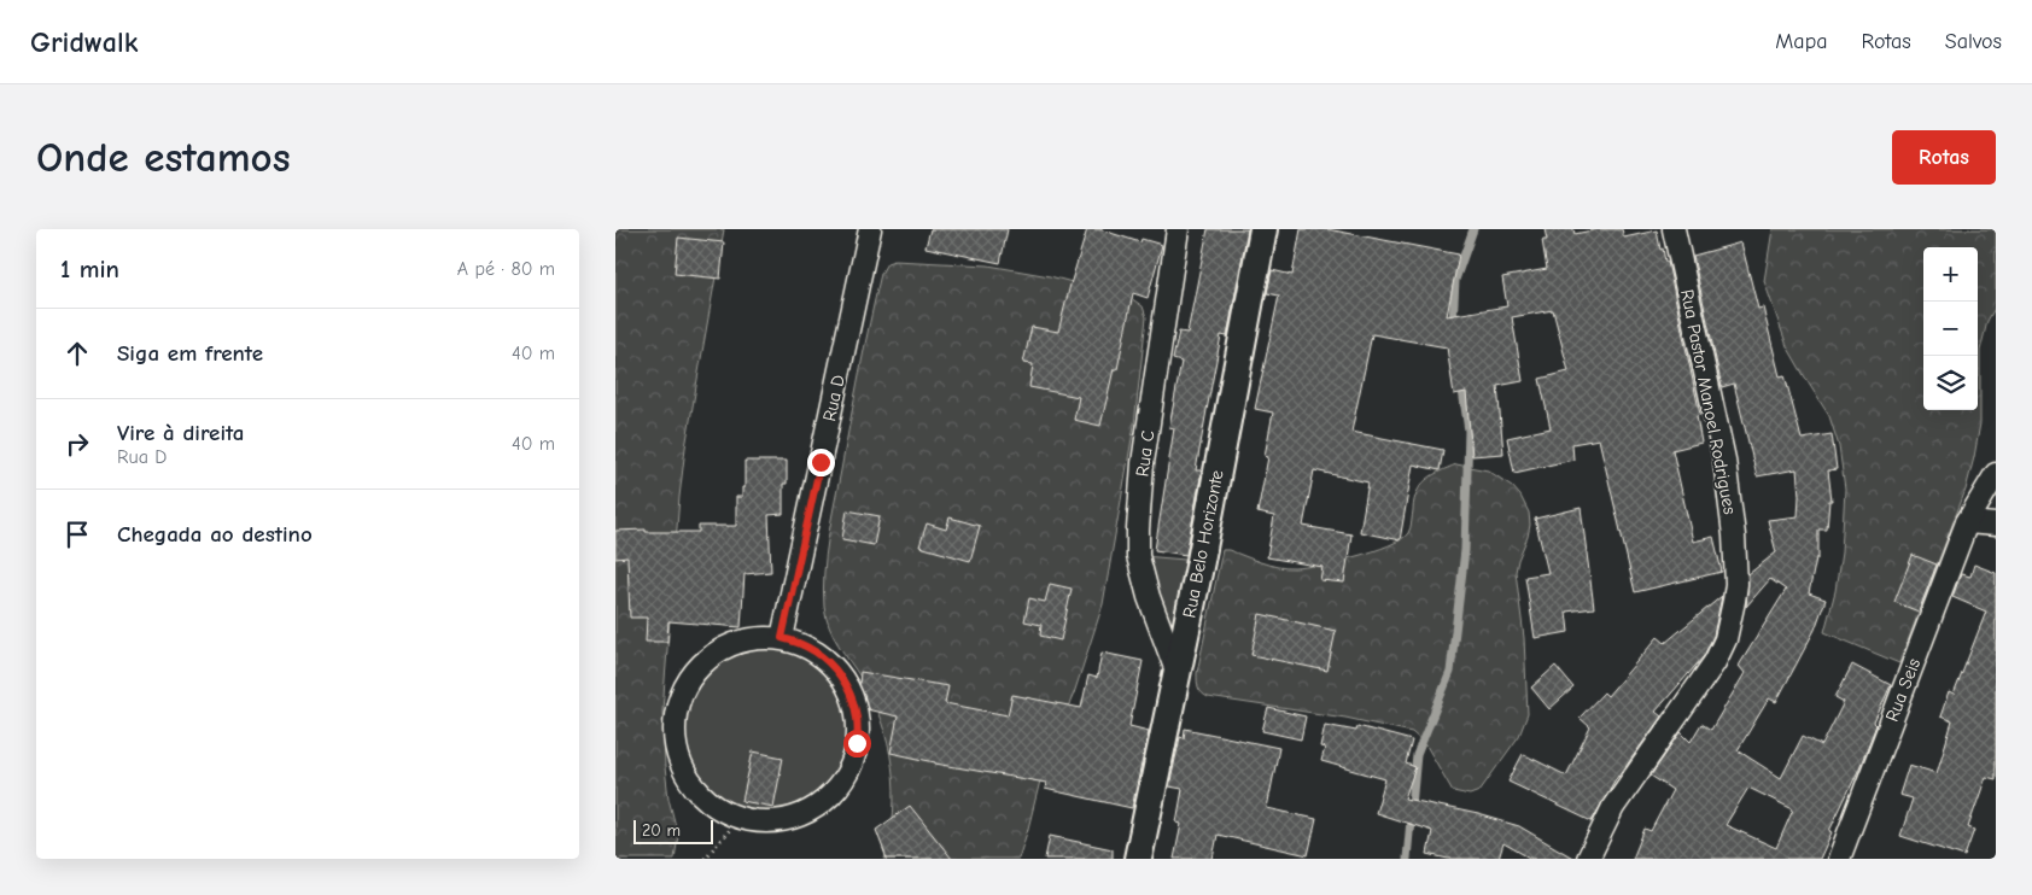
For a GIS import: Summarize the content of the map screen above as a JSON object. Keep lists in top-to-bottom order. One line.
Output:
{"streets":{"street":["Rua D","Rua Pastor Manoel Rodrigues","Rua C","Rua Belo Horizonte","Rua Seis"]},"crossings":[["Rua C","Rua Belo Horizonte"]],"scale_bar":"20 m","page":{"header":"Gridwalk","nav":["Mapa","Rotas","Salvos"],"buttons":"Rotas","title":"Onde estamos","heading":["1 min","A pé · 80 m"],"map_buttons":["+","−"],"list":[["Siga em frente","40 m"],["Vire à direita","Rua D","40 m"],"Chegada ao destino"],"scale":"20 m"}}
